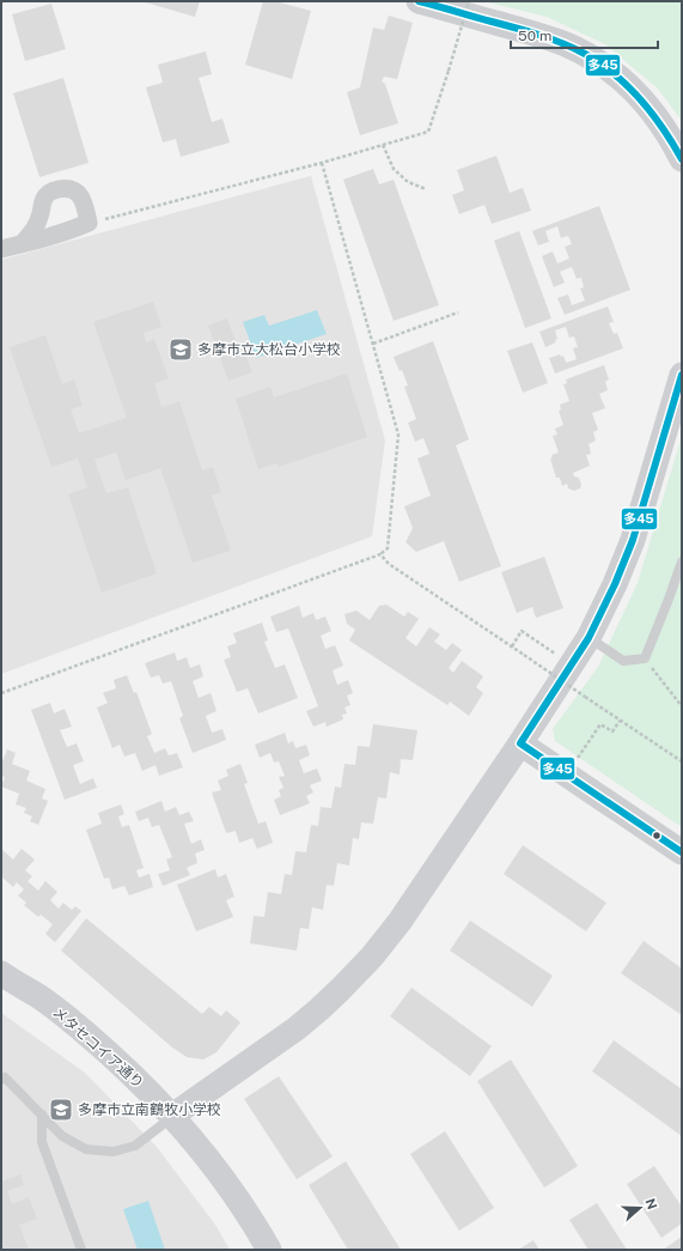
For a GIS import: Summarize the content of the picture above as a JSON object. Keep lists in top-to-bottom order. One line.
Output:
{"streets":{"street":["メタセコイア通り"]},"places":{"school or university":["多摩市立大松台小学校","多摩市立南鶴牧小学校"]},"lines":["transit line 多45"],"scale_bar":"50 m","north":"right"}
